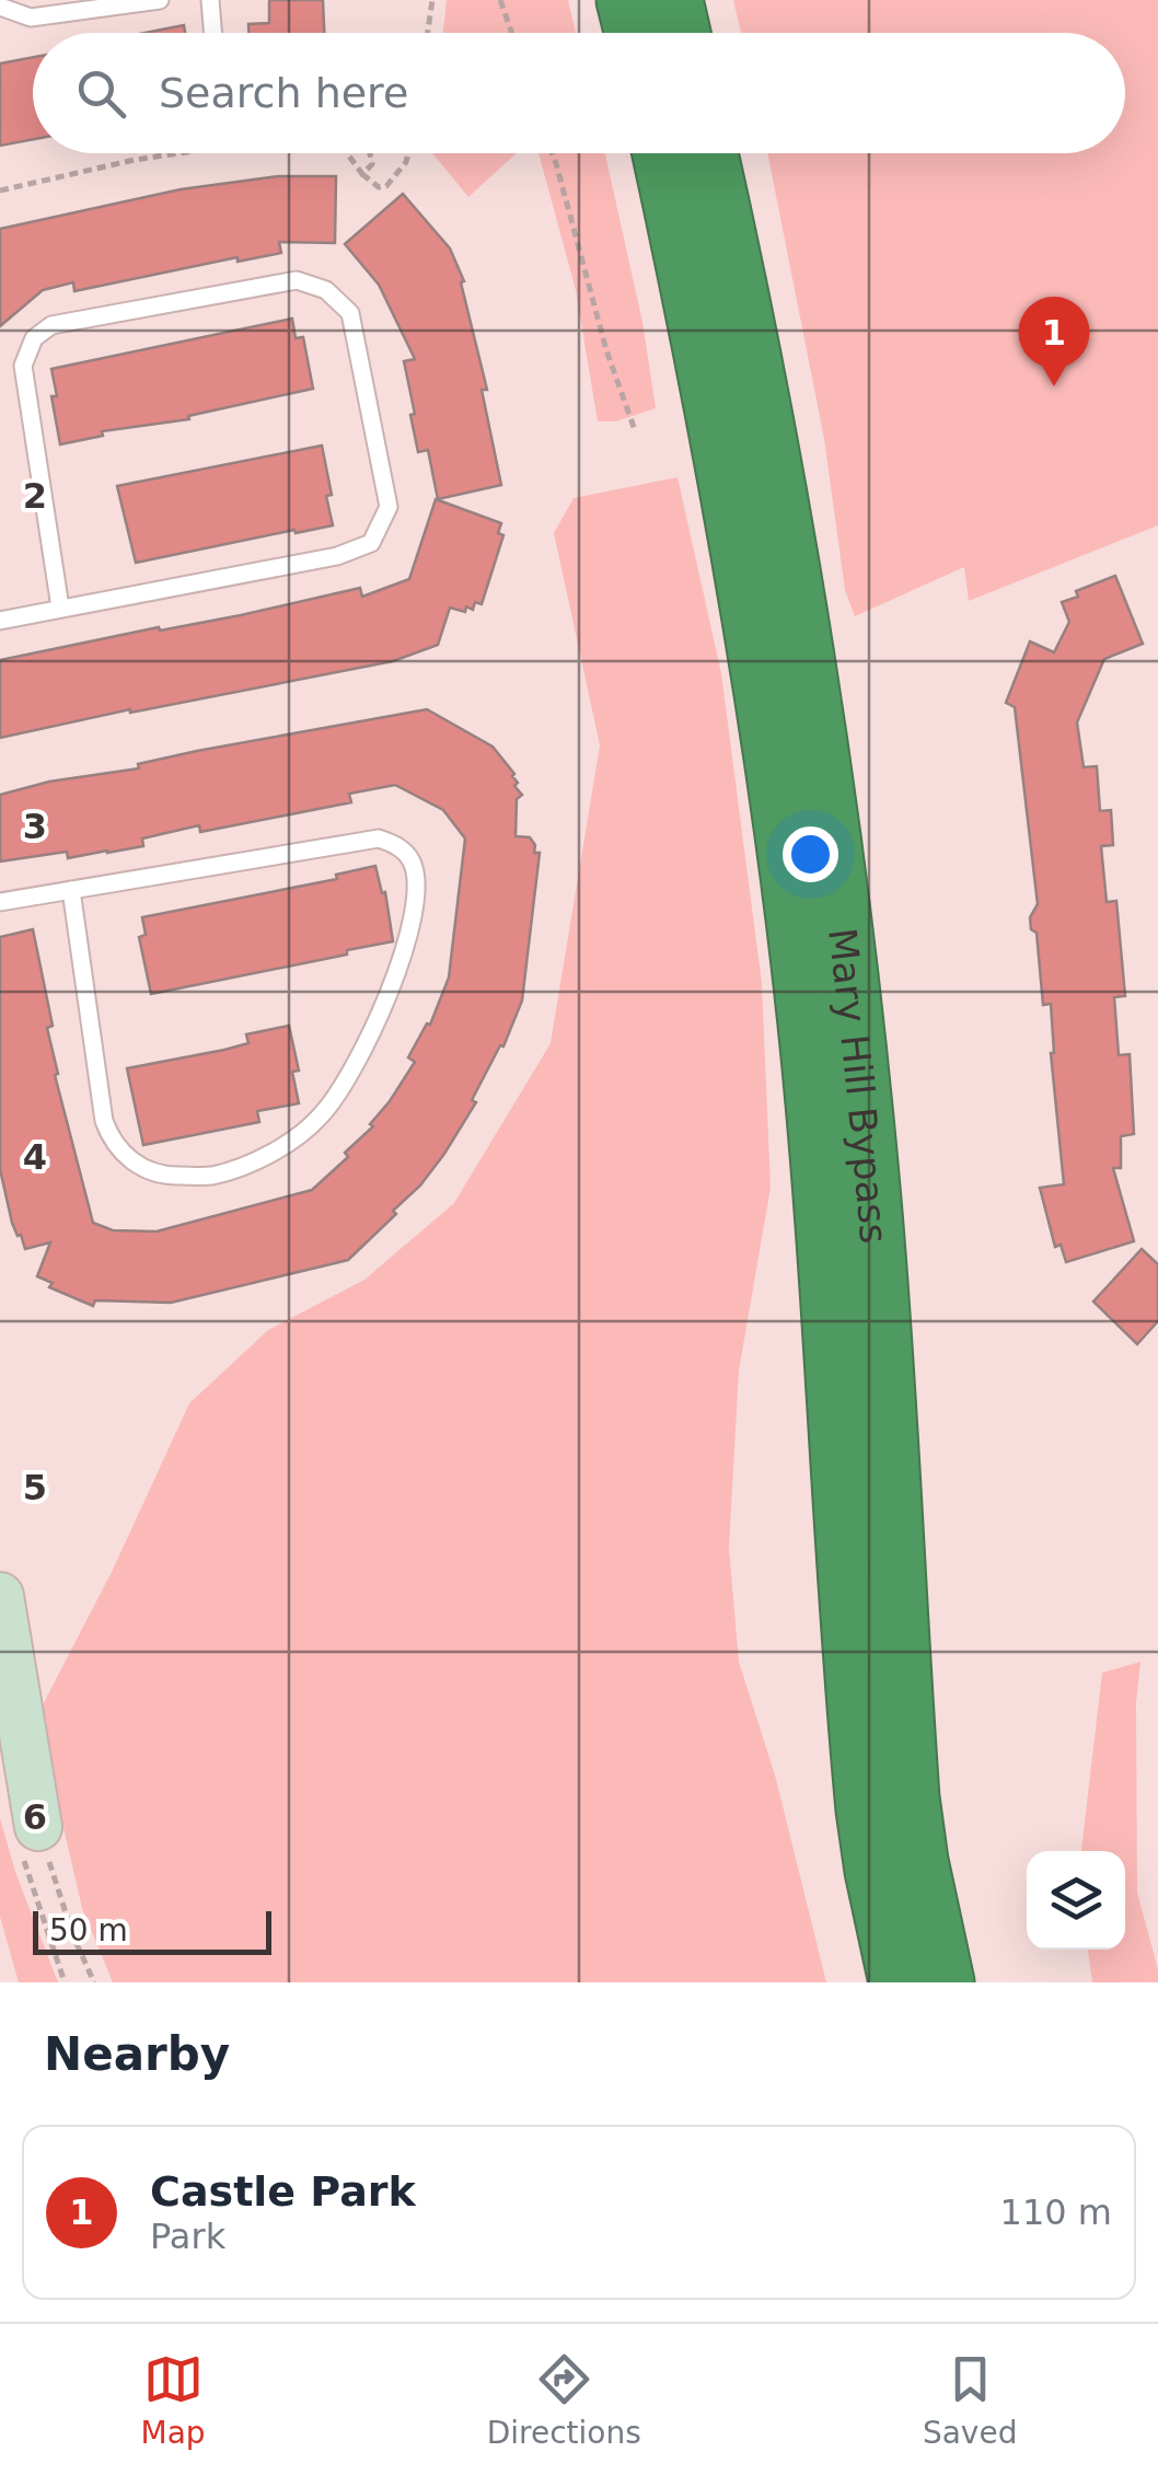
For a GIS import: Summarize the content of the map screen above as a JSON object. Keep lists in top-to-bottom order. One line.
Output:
{"streets":{"highway":["Mary Hill Bypass"]},"scale_bar":"50 m","page":{"search":"Search here","pins":"1","scale":"50 m","heading":"Nearby","list":[{"mark":"1","name":"Castle Park","note":"Park","value":"110 m"}],"nav":["Map","Directions","Saved"]},"grid":{"rows":["2","3","4","5","6"]}}
